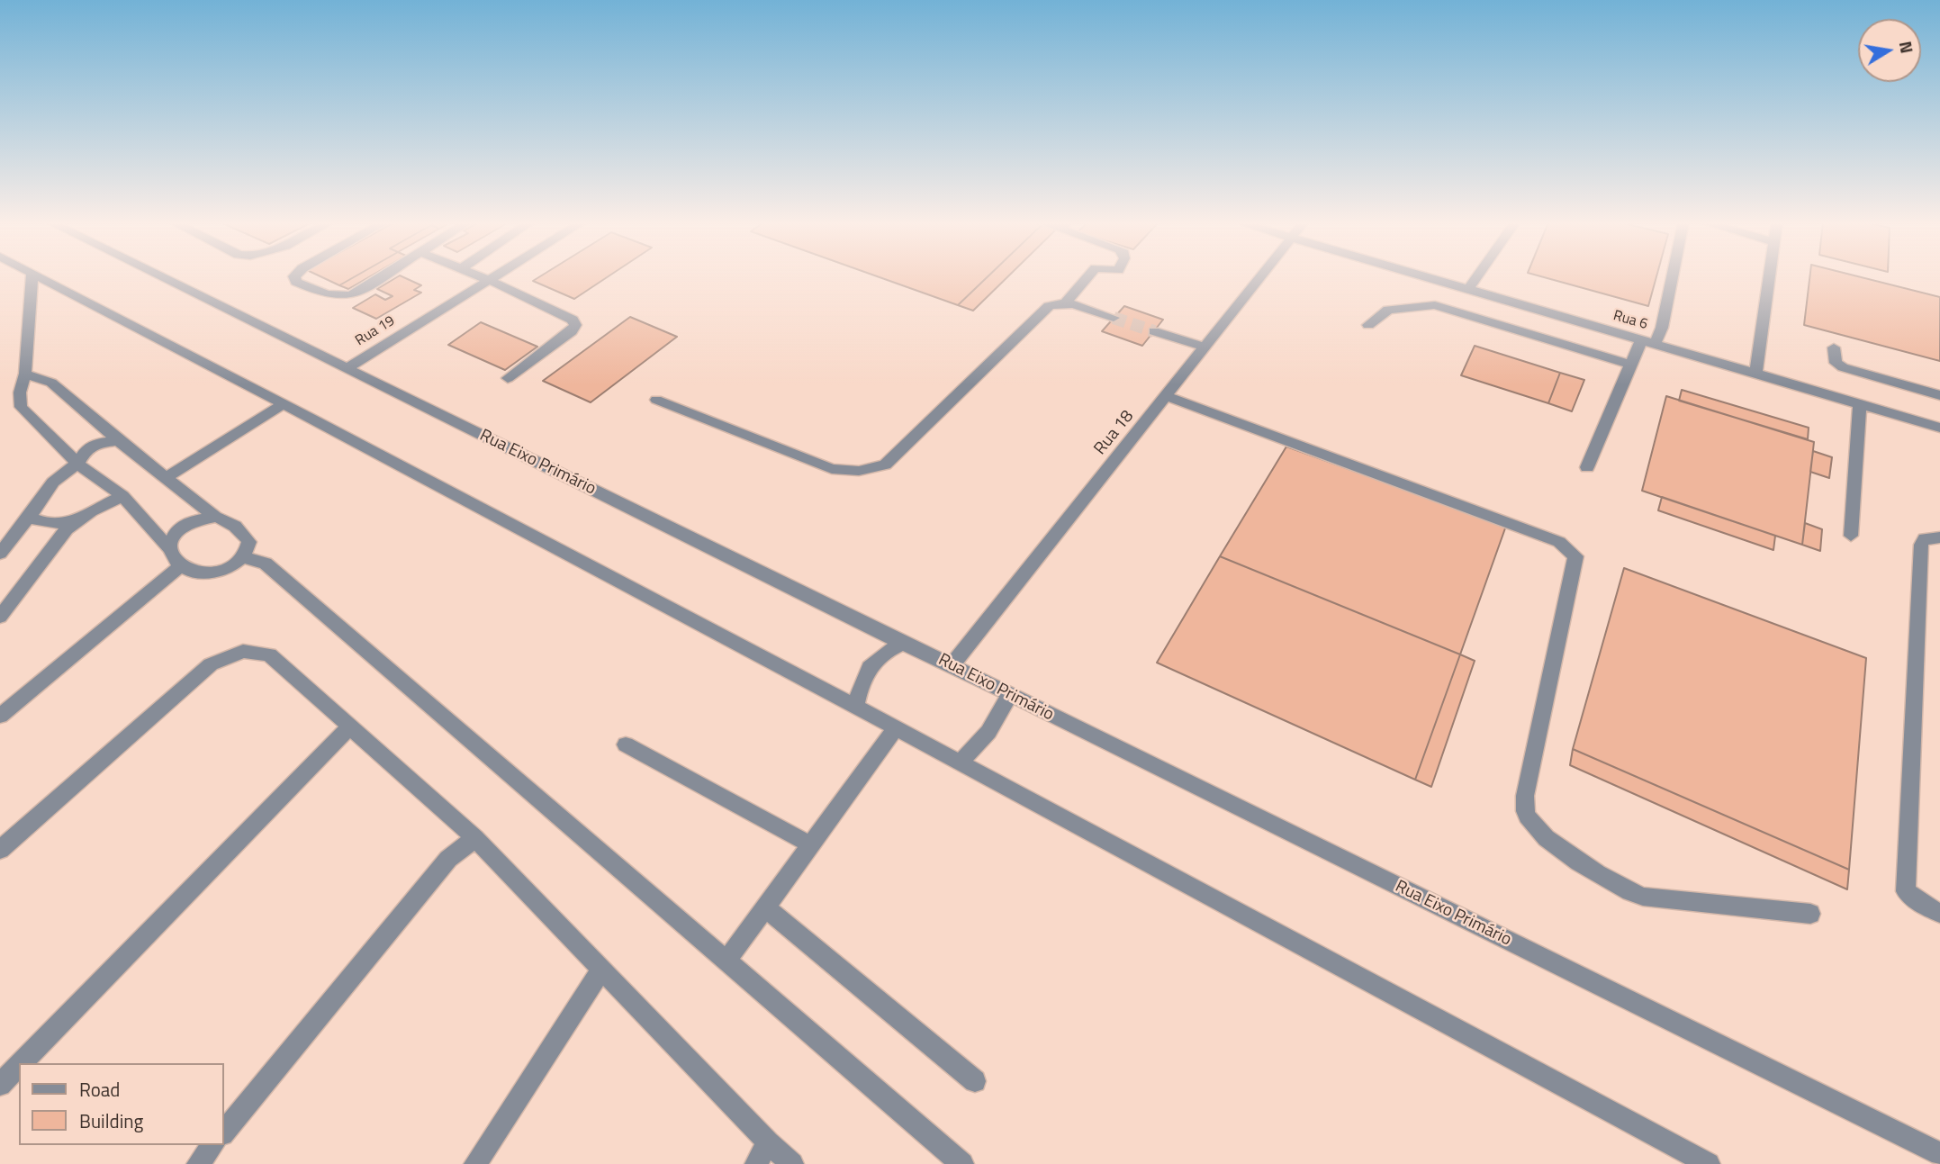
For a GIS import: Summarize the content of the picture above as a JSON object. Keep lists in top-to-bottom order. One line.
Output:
{"streets":{"street":["Rua 6","Rua 19","Rua 18","Rua Eixo Primário"]},"crossings":[["Rua 19","Rua Eixo Primário"],["Rua 18","Rua Eixo Primário"]],"legend":["Road","Building"],"north":"right"}
